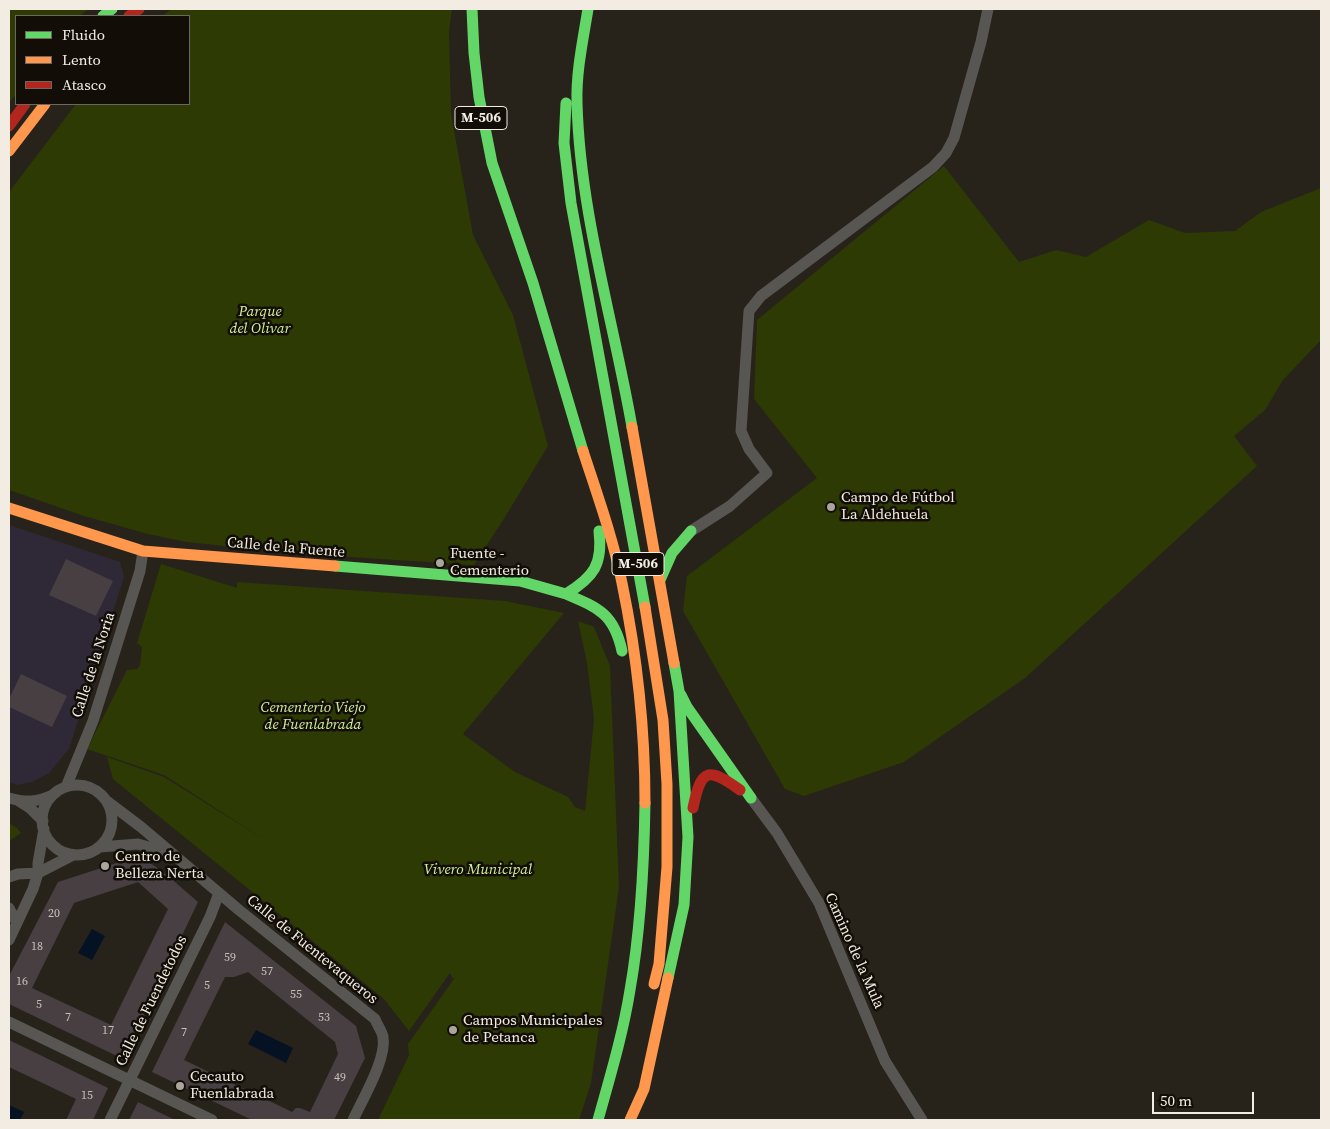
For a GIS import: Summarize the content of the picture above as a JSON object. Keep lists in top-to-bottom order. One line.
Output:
{"streets":{"main road":["M-506","Calle de la Fuente"],"street":["Calle de la Noria","Calle de Fuentevaqueros","Camino de la Mula","Calle de Fuendetodos"]},"crossings":[["M-506","Calle de la Fuente"],["Calle de la Fuente","Calle de la Noria"],["Calle de la Noria","Calle de Fuentevaqueros"],["Calle de Fuentevaqueros","Calle de Fuendetodos"]],"parks":["Parque del Olivar","Cementerio Viejo de Fuenlabrada","Vivero Municipal"],"places":["Campo de Fútbol La Aldehuela","Fuente - Cementerio","Centro de Belleza Nerta","Campos Municipales de Petanca","Cecauto Fuenlabrada"],"house_numbers":["20","18","59","57","16","5","55","5","7","53","17","7","49","15"],"legend":["Fluido","Lento","Atasco"],"scale_bar":"50 m"}
